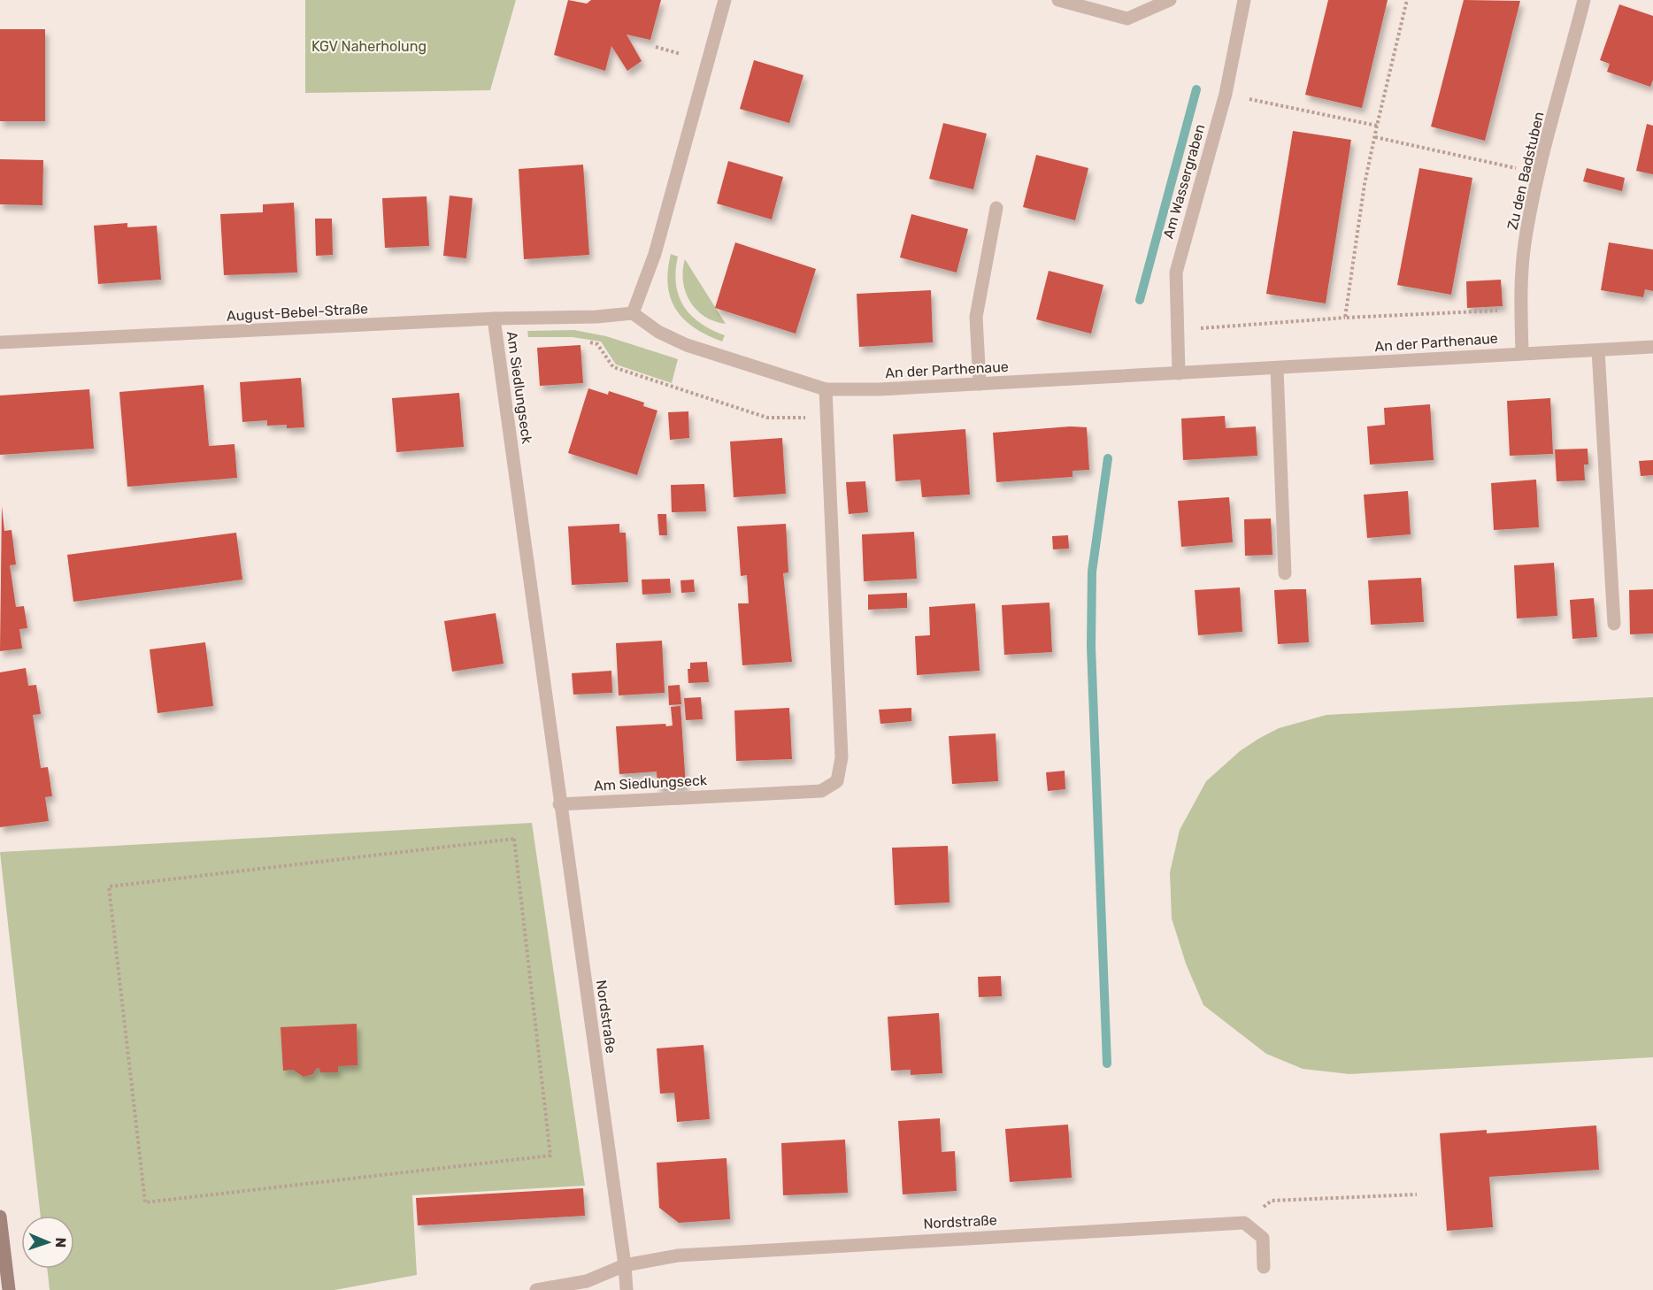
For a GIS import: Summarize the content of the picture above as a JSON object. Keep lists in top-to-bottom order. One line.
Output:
{"streets":{"street":["Zu den Badstuben","Am Wassergraben","August-Bebel-Straße","An der Parthenaue","Am Siedlungseck","Nordstraße"]},"crossings":[["Zu den Badstuben","An der Parthenaue"],["Am Wassergraben","An der Parthenaue"],["August-Bebel-Straße","An der Parthenaue"],["August-Bebel-Straße","Am Siedlungseck"],["An der Parthenaue","Am Siedlungseck"],["Am Siedlungseck","Nordstraße"]],"parks":["KGV Naherholung"],"north":"right"}
